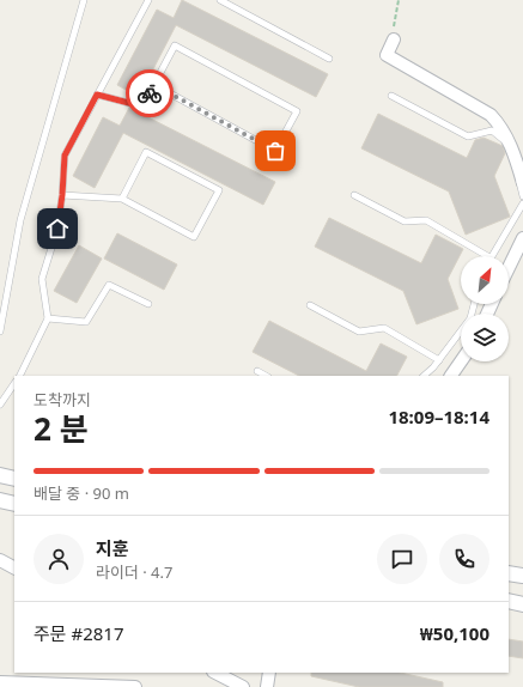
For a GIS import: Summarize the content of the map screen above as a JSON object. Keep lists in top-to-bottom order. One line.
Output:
{"north":"top right","page":{"heading":["2 분","도착까지","18:09–18:14"],"panel":["지훈","라이더 · 4.7","주문 #2817","₩50,100"],"bar":"배달 중 · 90 m"}}
